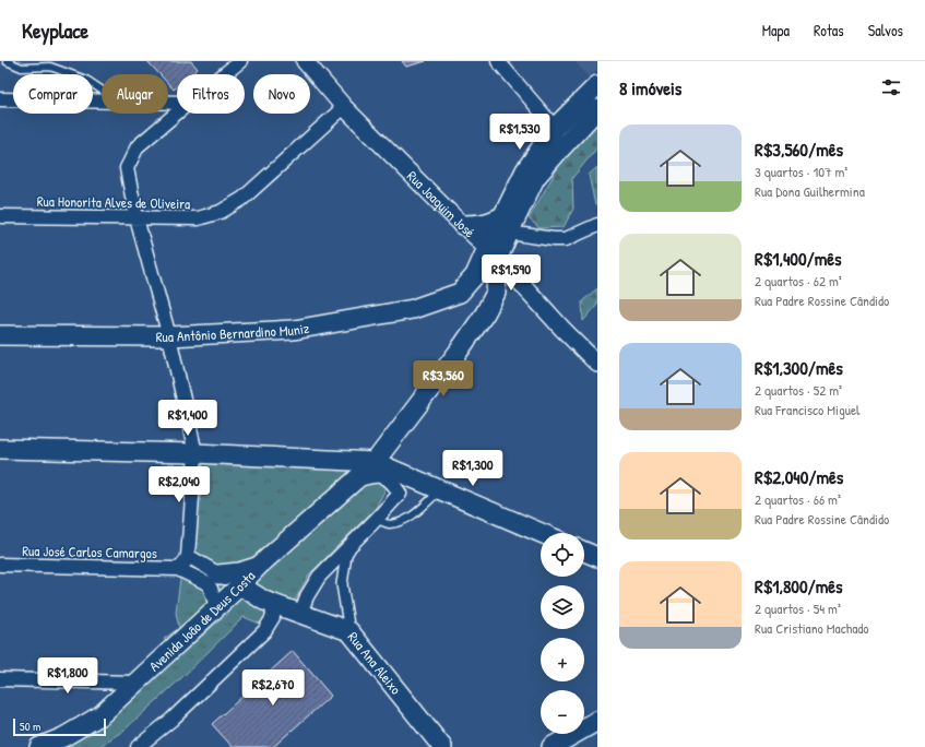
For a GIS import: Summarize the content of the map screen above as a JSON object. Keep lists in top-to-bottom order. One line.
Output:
{"streets":{"main road":["Rua Antônio Bernardino Muniz","Avenida João de Deus Costa","Rua Ana Aleixo"],"street":["Rua Honorita Alves de Oliveira","Rua Joaquim José","Rua José Carlos Camargos"]},"crossings":[["Rua Honorita Alves de Oliveira","Rua Joaquim José"],["Rua Joaquim José","Avenida João de Deus Costa"],["Rua José Carlos Camargos","Avenida João de Deus Costa"],["Avenida João de Deus Costa","Rua Ana Aleixo"]],"scale_bar":"50 m","page":{"header":"Keyplace","nav":["Mapa","Rotas","Salvos"],"heading":"8 imóveis","chip":["Comprar","Alugar","Filtros","Novo"],"price":["R$1,530","R$1,590","R$3,560","R$1,400","R$1,300","R$2,040","R$1,800","R$2,670"],"list":[{"name":"R$3,560/mês","note":"3 quartos · 107 m² · Rua Dona Guilhermina"},{"name":"R$1,400/mês","note":"2 quartos · 62 m² · Rua Padre Rossine Cândido"},{"name":"R$1,300/mês","note":"2 quartos · 52 m² · Rua Francisco Miguel"},{"name":"R$2,040/mês","note":"2 quartos · 66 m² · Rua Padre Rossine Cândido"},{"name":"R$1,800/mês","note":"2 quartos · 54 m² · Rua Cristiano Machado"}],"map_buttons":["+","−"],"scale":"50 m"}}
